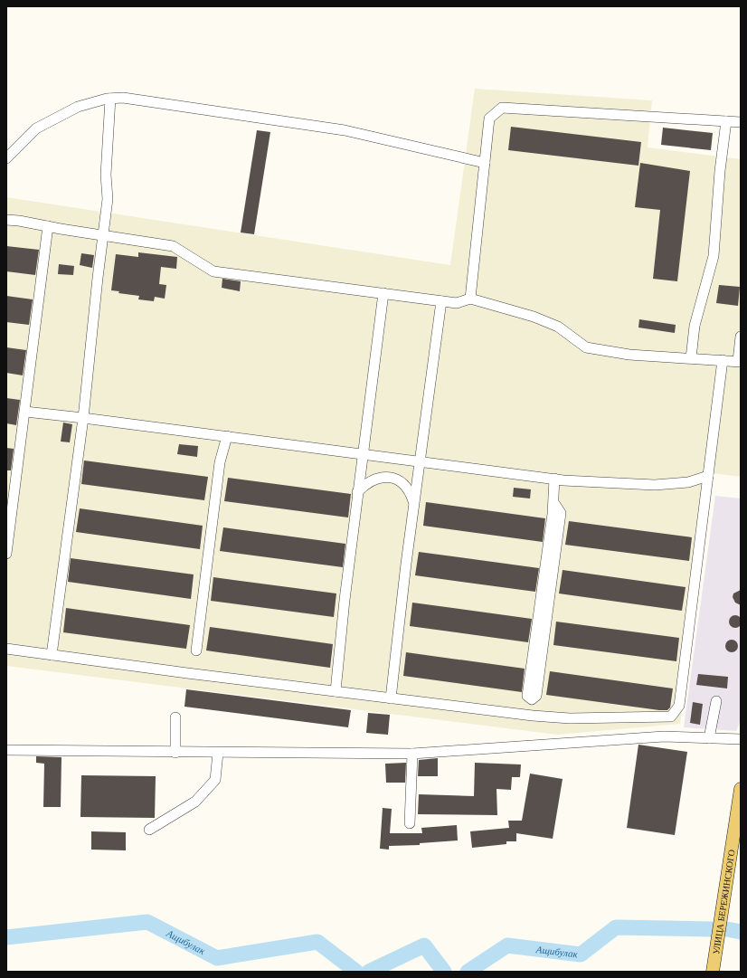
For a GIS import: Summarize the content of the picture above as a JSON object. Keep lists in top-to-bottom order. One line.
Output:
{"streets":{"main road":["УЛИЦА БЕРЕЖИНСКОГО"]},"water":["Ащибулак"]}
